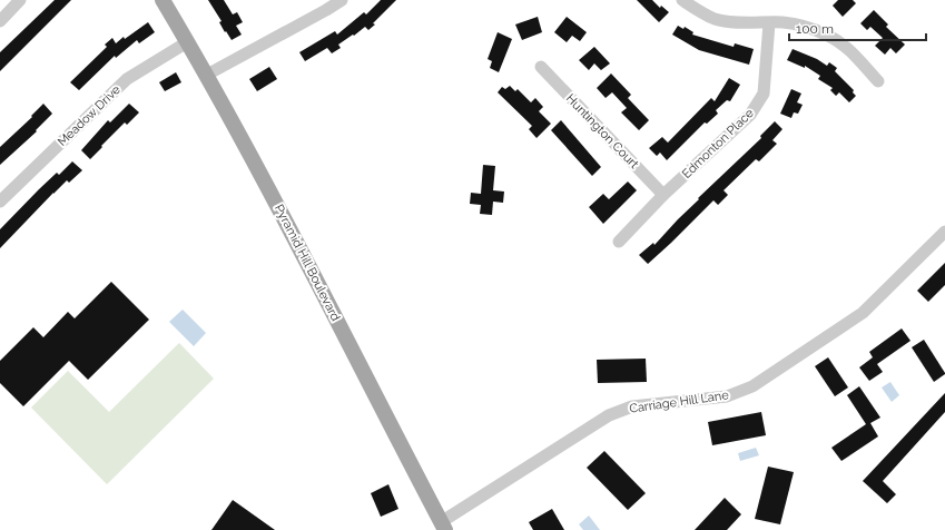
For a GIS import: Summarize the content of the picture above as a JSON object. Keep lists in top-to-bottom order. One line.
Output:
{"streets":{"main road":["Pyramid Hill Boulevard"],"street":["Meadow Drive","Huntington Court","Edmonton Place","Carriage Hill Lane"]},"crossings":[["Meadow Drive","Pyramid Hill Boulevard"],["Huntington Court","Edmonton Place"],["Pyramid Hill Boulevard","Carriage Hill Lane"]],"scale_bar":"100 m"}
